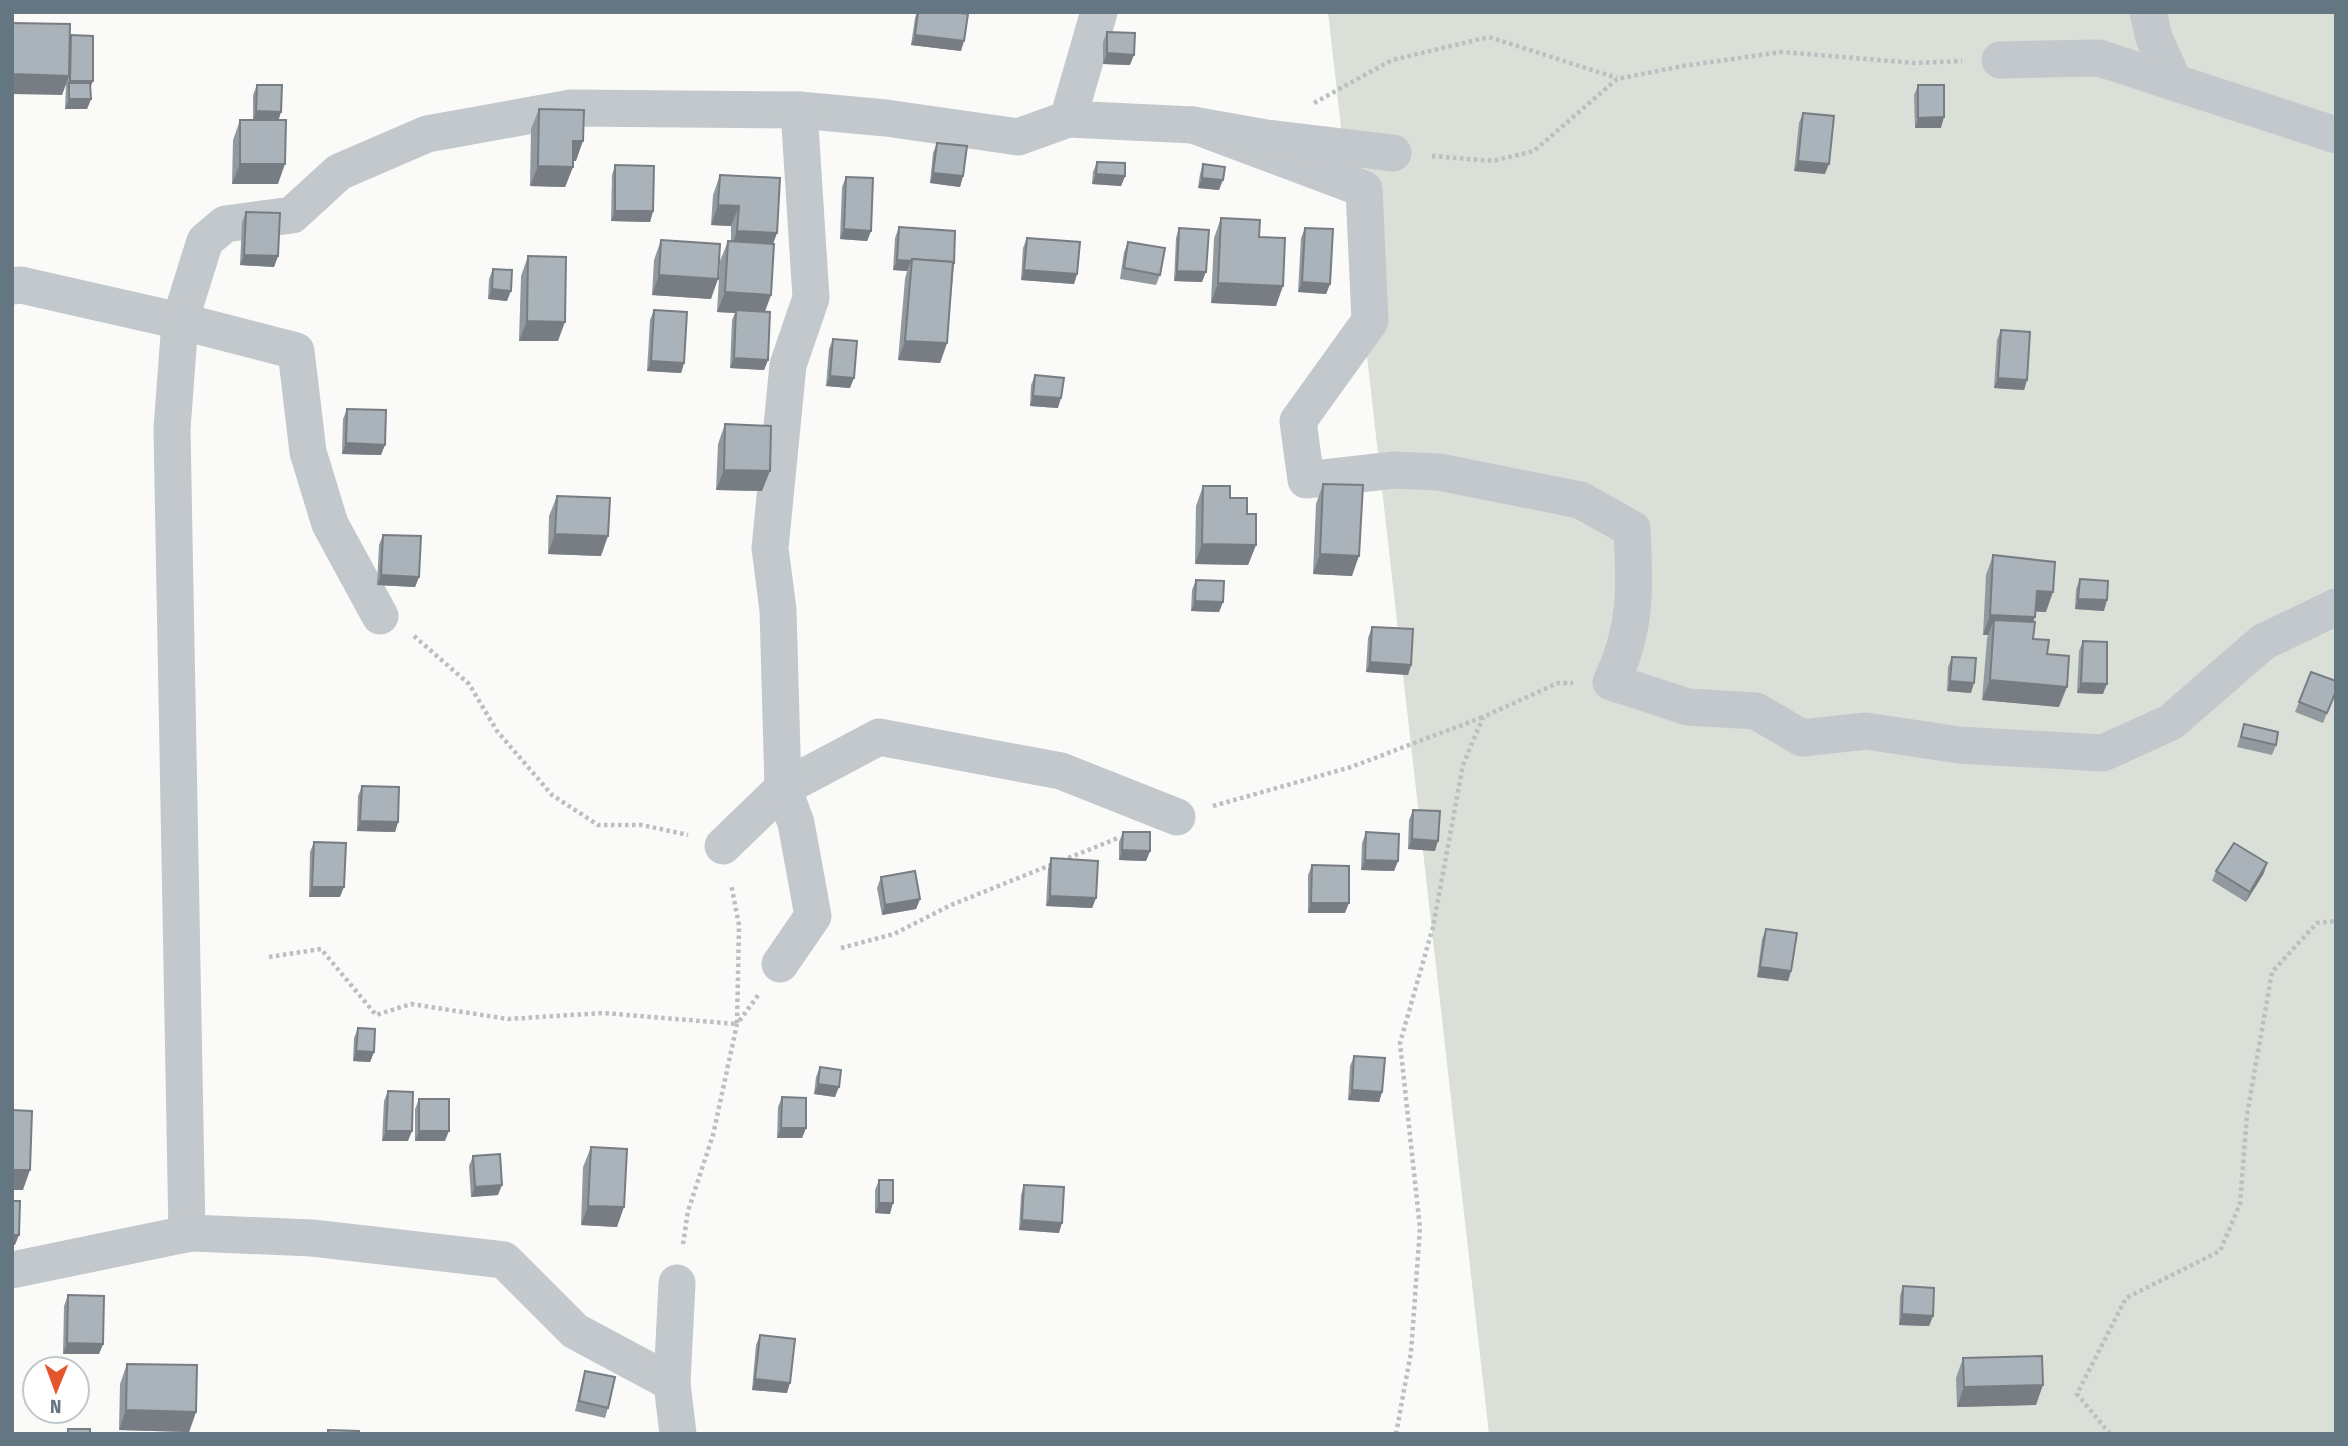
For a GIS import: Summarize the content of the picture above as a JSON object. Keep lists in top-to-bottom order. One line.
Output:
{"north":"bottom"}
